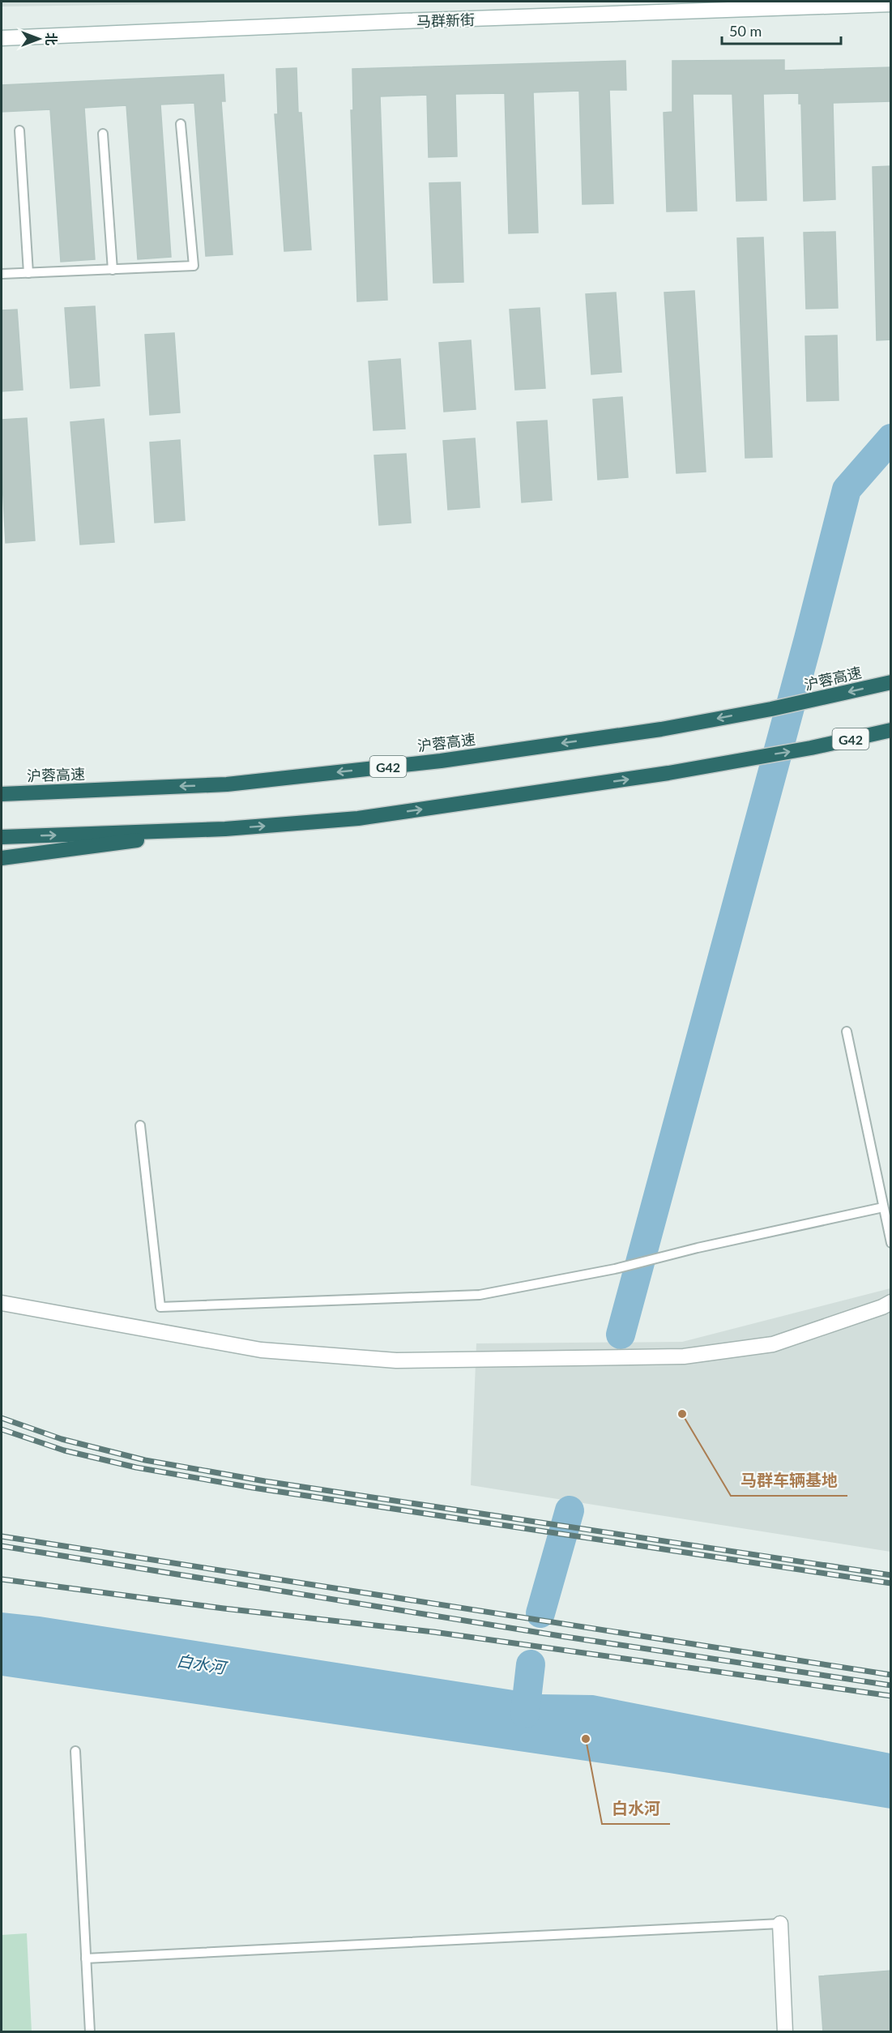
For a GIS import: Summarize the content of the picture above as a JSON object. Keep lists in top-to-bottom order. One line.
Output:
{"streets":{"highway":["沪蓉高速","G42"],"street":["马群新街"]},"water":["白水河"],"places":["马群车辆基地","白水河"],"scale_bar":"50 m","north":"right"}
